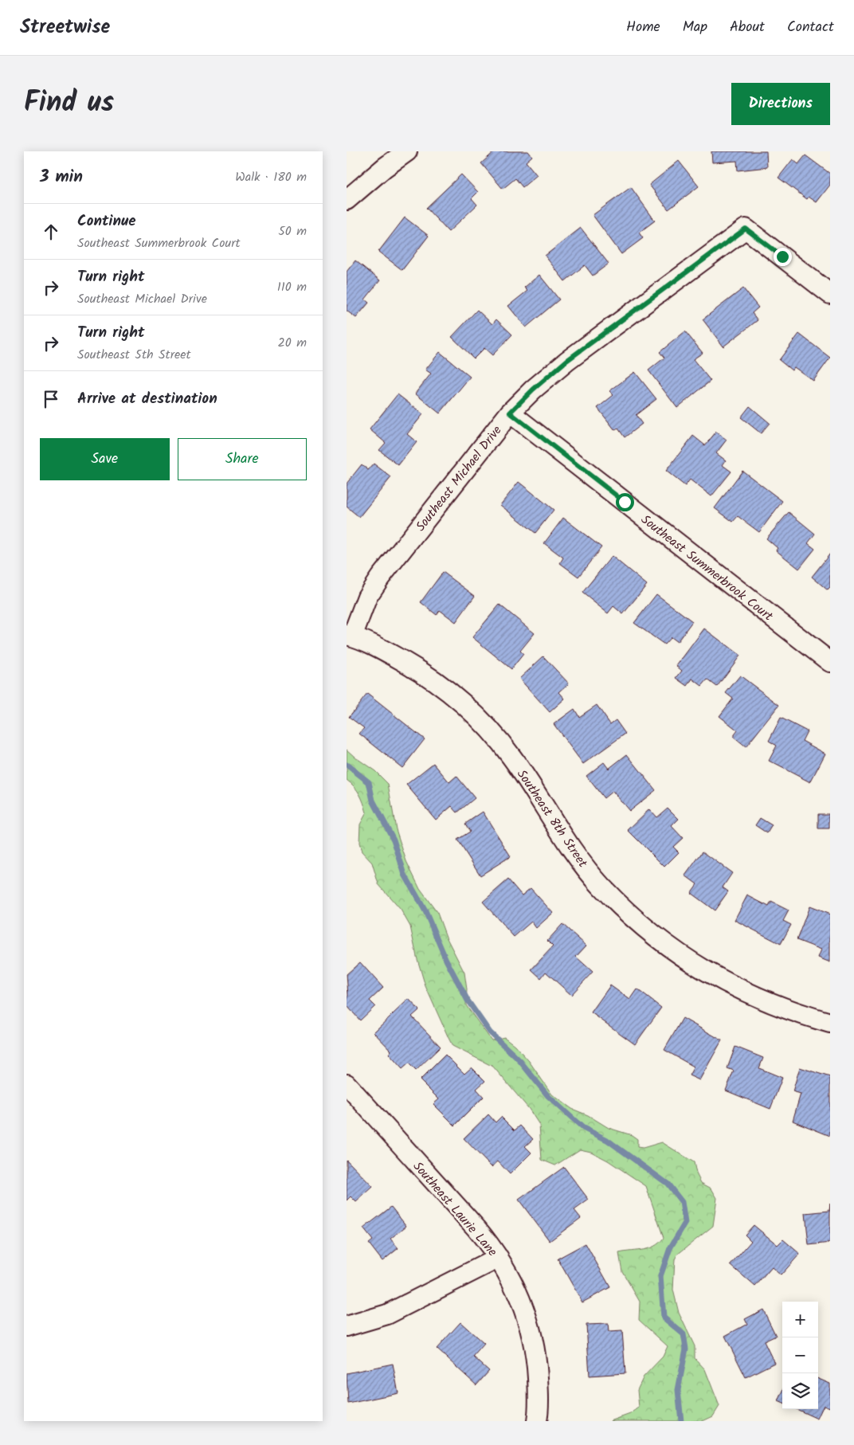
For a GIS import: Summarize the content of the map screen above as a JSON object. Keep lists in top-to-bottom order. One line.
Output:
{"streets":{"street":["Southeast Michael Drive","Southeast Summerbrook Court","Southeast 8th Street","Southeast Laurie Lane"]},"crossings":[["Southeast Michael Drive","Southeast Summerbrook Court"],["Southeast Michael Drive","Southeast 8th Street"]],"page":{"header":"Streetwise","nav":["Home","Map","About","Contact"],"title":"Find us","buttons":["Directions",["Save","Share"]],"heading":["3 min","Walk · 180 m"],"list":[["Continue","Southeast Summerbrook Court","50 m"],["Turn right","Southeast Michael Drive","110 m"],["Turn right","Southeast 5th Street","20 m"],"Arrive at destination"],"map_buttons":["+","−"]}}
